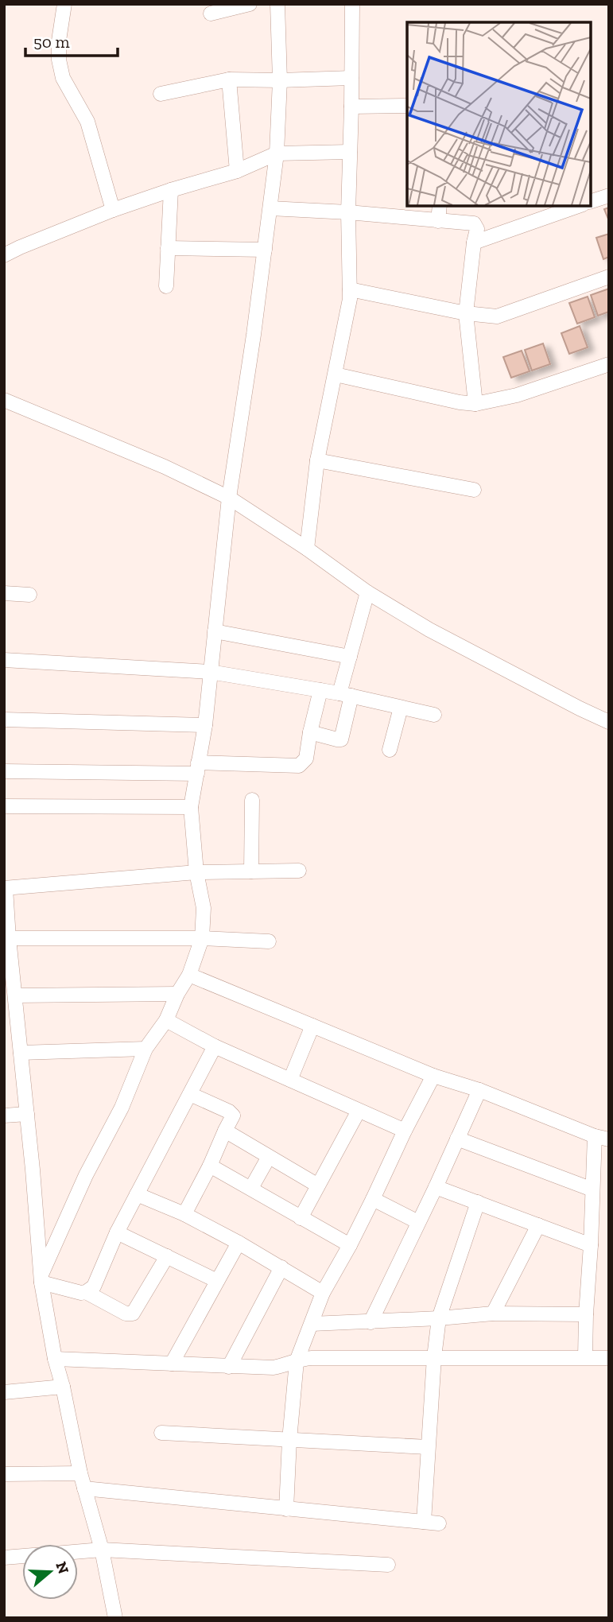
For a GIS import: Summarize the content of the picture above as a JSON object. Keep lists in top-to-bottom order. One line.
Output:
{"scale_bar":"50 m","north":"right"}
